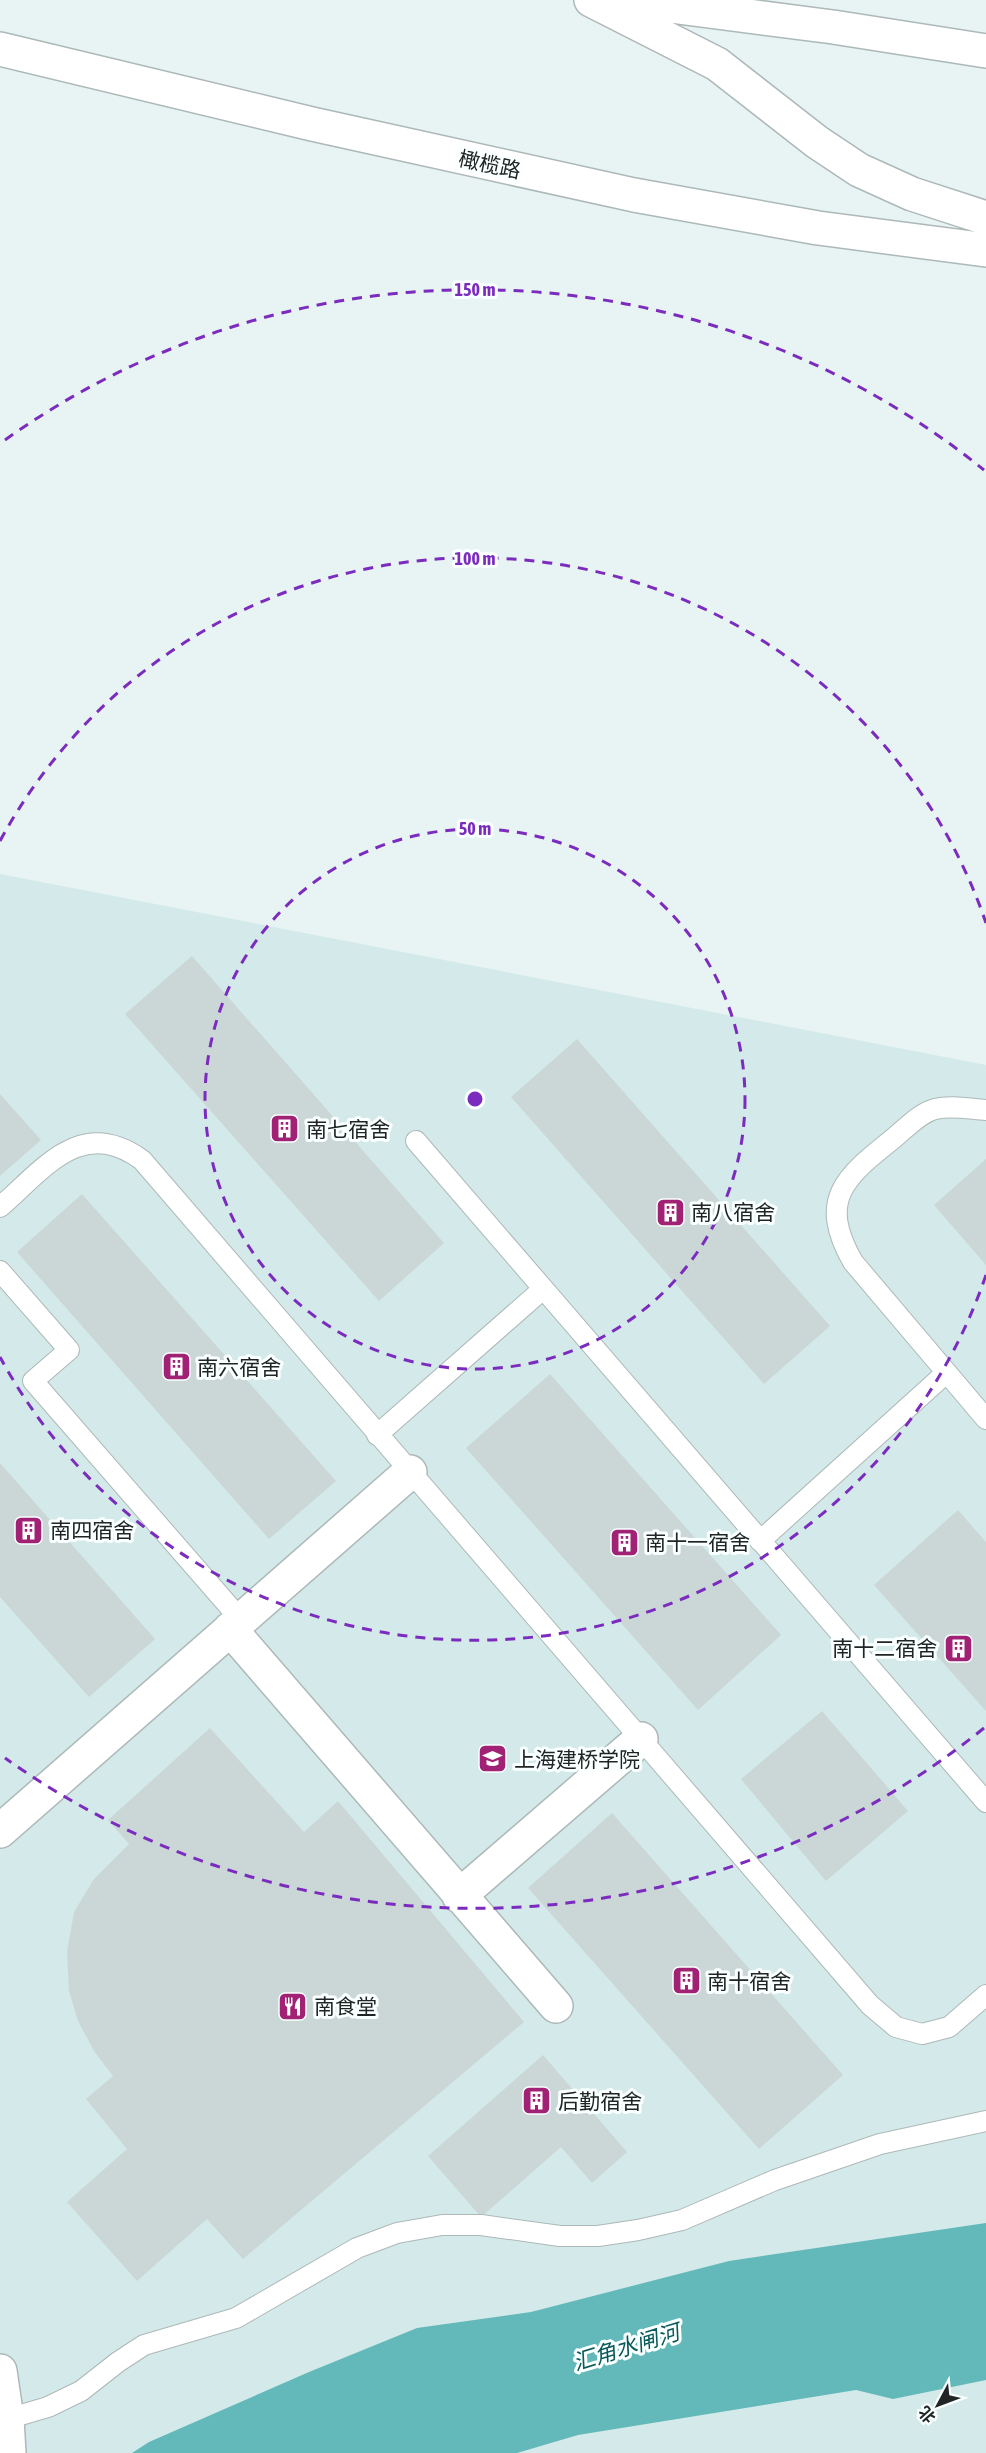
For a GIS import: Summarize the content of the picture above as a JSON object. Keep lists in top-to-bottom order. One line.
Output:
{"streets":{"main road":["橄榄路"]},"water":["汇角水闸河"],"places":{"building":["南七宿舍","南八宿舍","南六宿舍","南四宿舍","南十一宿舍","南十二宿舍","南十宿舍","后勤宿舍"],"school or university":["上海建桥学院"],"restaurant":["南食堂"]},"north":"bottom left","rings":["150 m","100 m","50 m"]}
